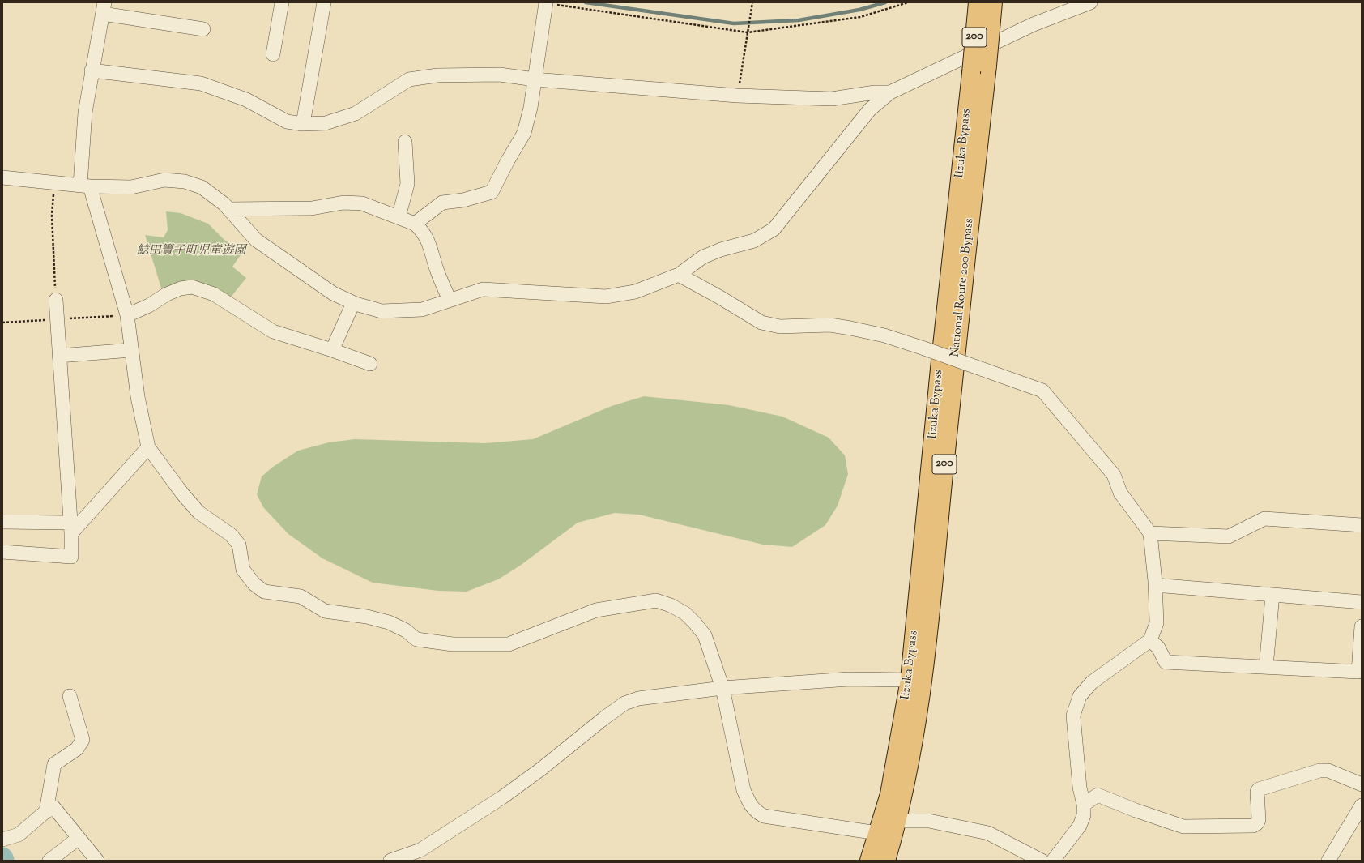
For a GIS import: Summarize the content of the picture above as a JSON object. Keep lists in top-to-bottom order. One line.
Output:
{"streets":{"highway":["200","Iizuka Bypass","National Route 200 Bypass"]},"parks":["鯰田簀子町児童遊園"]}
